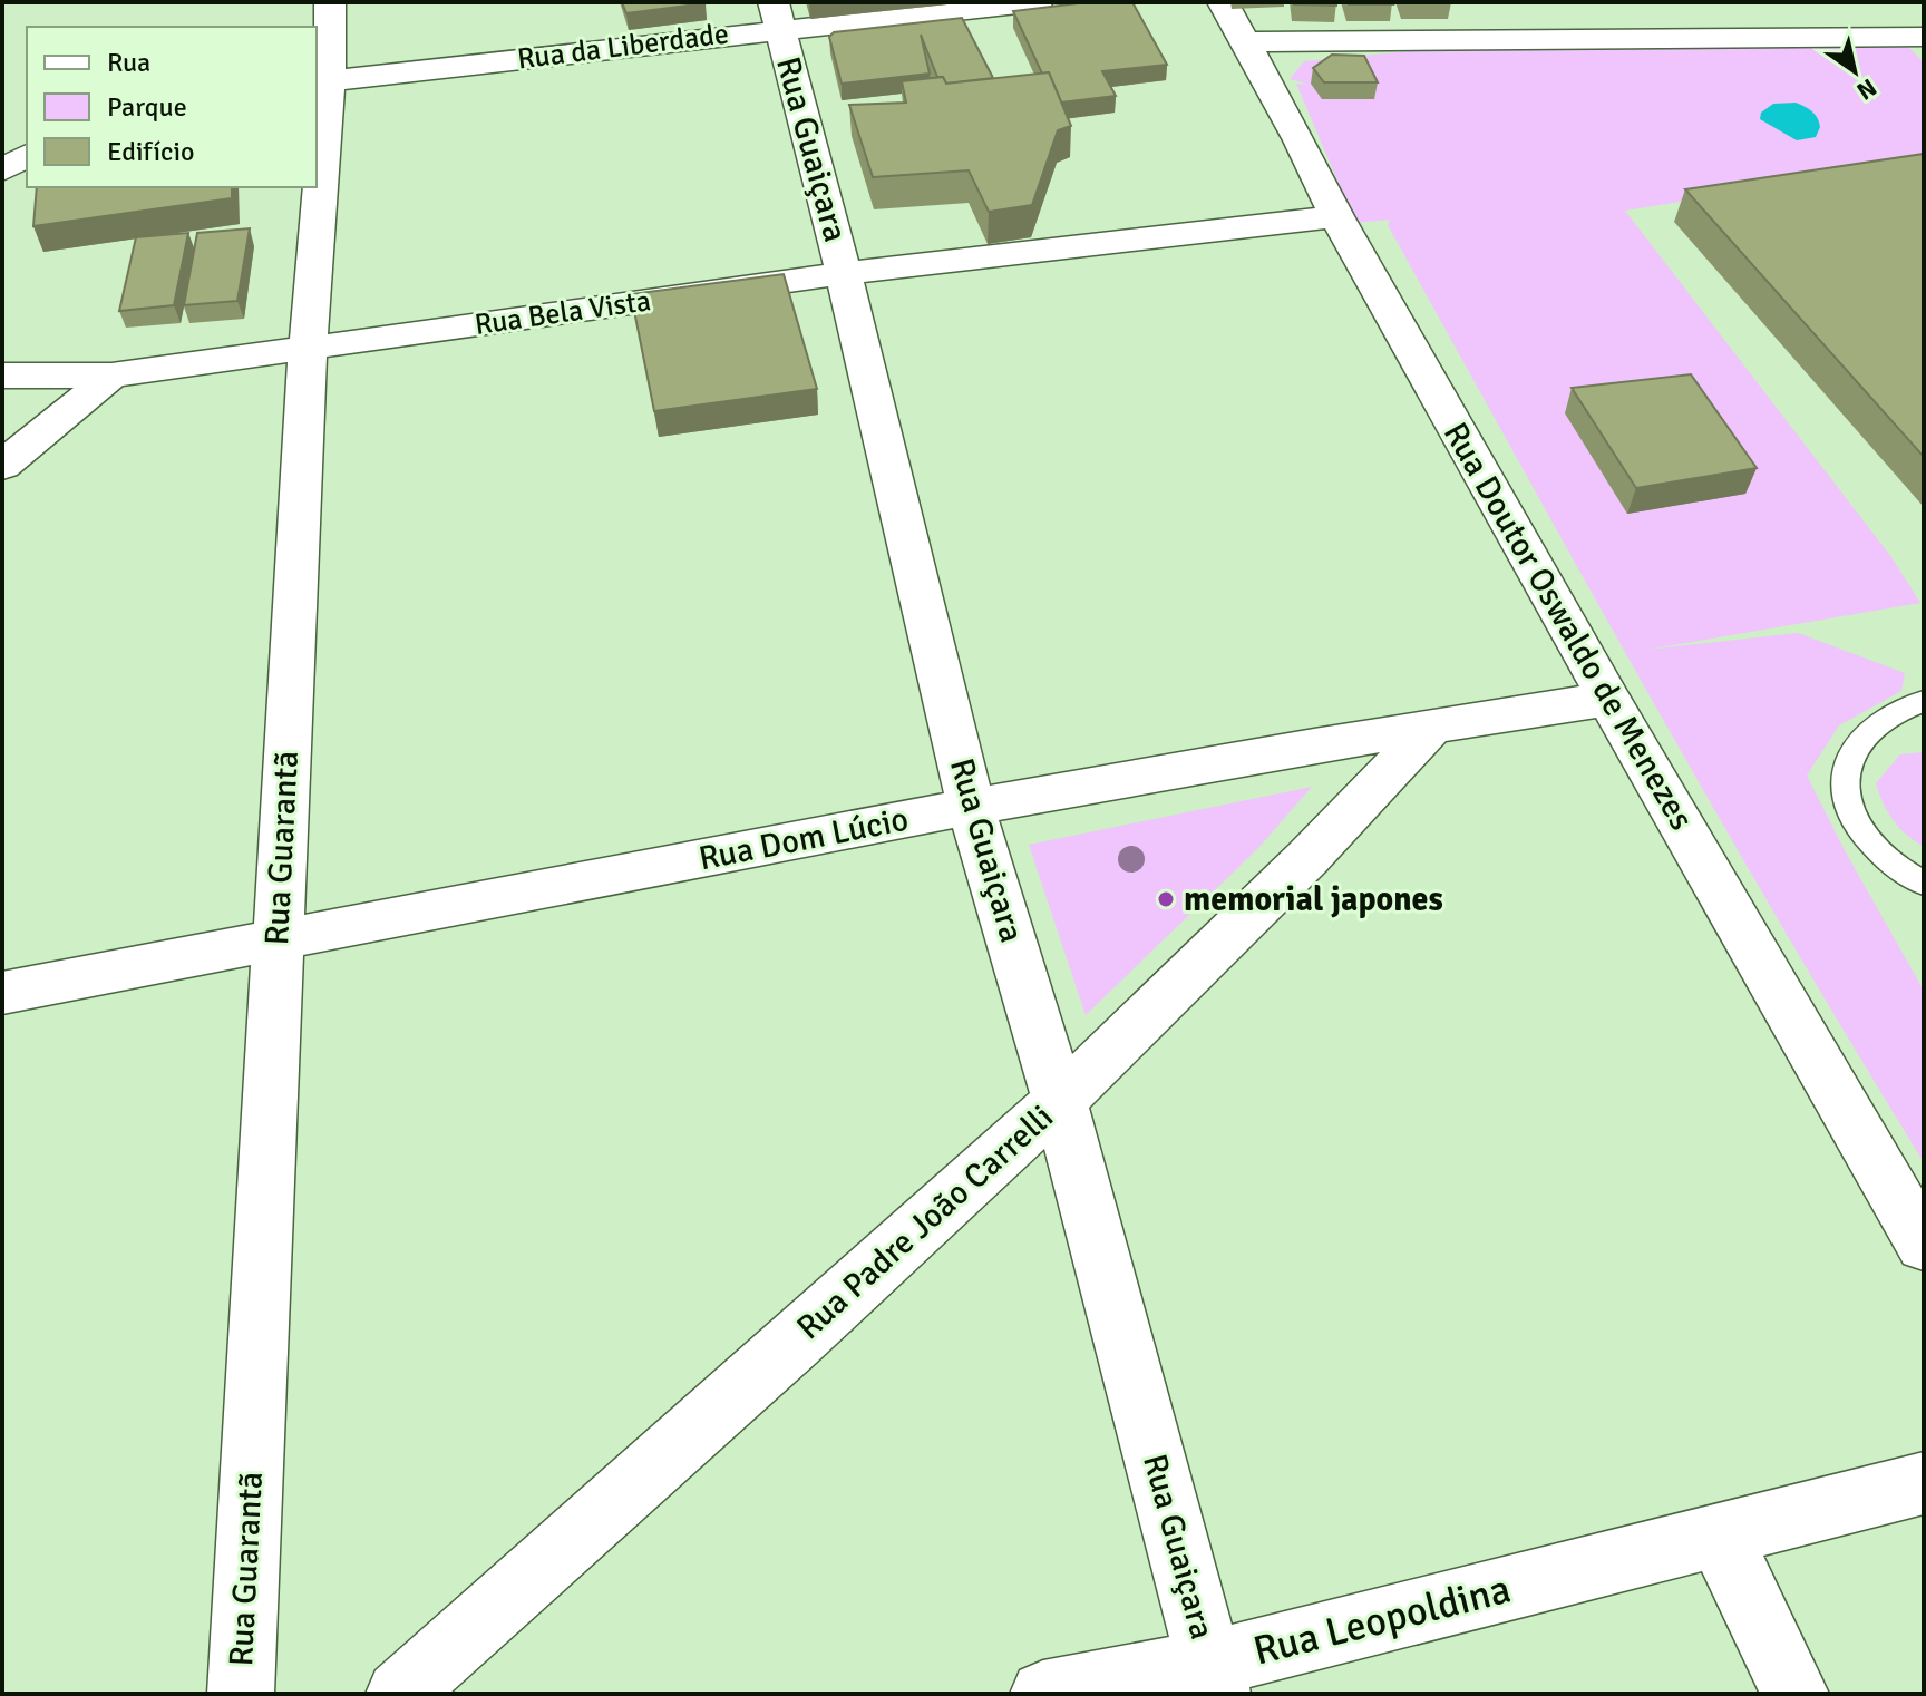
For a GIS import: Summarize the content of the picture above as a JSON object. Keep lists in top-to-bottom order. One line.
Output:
{"streets":{"street":["Rua da Liberdade","Rua Guaiçara","Rua Bela Vista","Rua Doutor Oswaldo de Menezes","Rua Dom Lúcio","Rua Guarantã","Rua Padre João Carrelli","Rua Leopoldina"]},"crossings":[["Rua da Liberdade","Rua Guaiçara"],["Rua da Liberdade","Rua Guarantã"],["Rua Guaiçara","Rua Bela Vista"],["Rua Guaiçara","Rua Dom Lúcio"],["Rua Guaiçara","Rua Padre João Carrelli"],["Rua Guaiçara","Rua Leopoldina"],["Rua Bela Vista","Rua Doutor Oswaldo de Menezes"],["Rua Bela Vista","Rua Guarantã"],["Rua Doutor Oswaldo de Menezes","Rua Dom Lúcio"],["Rua Dom Lúcio","Rua Guarantã"],["Rua Dom Lúcio","Rua Padre João Carrelli"]],"places":["memorial japones"],"legend":["Rua","Parque","Edifício"],"north":"bottom right"}
